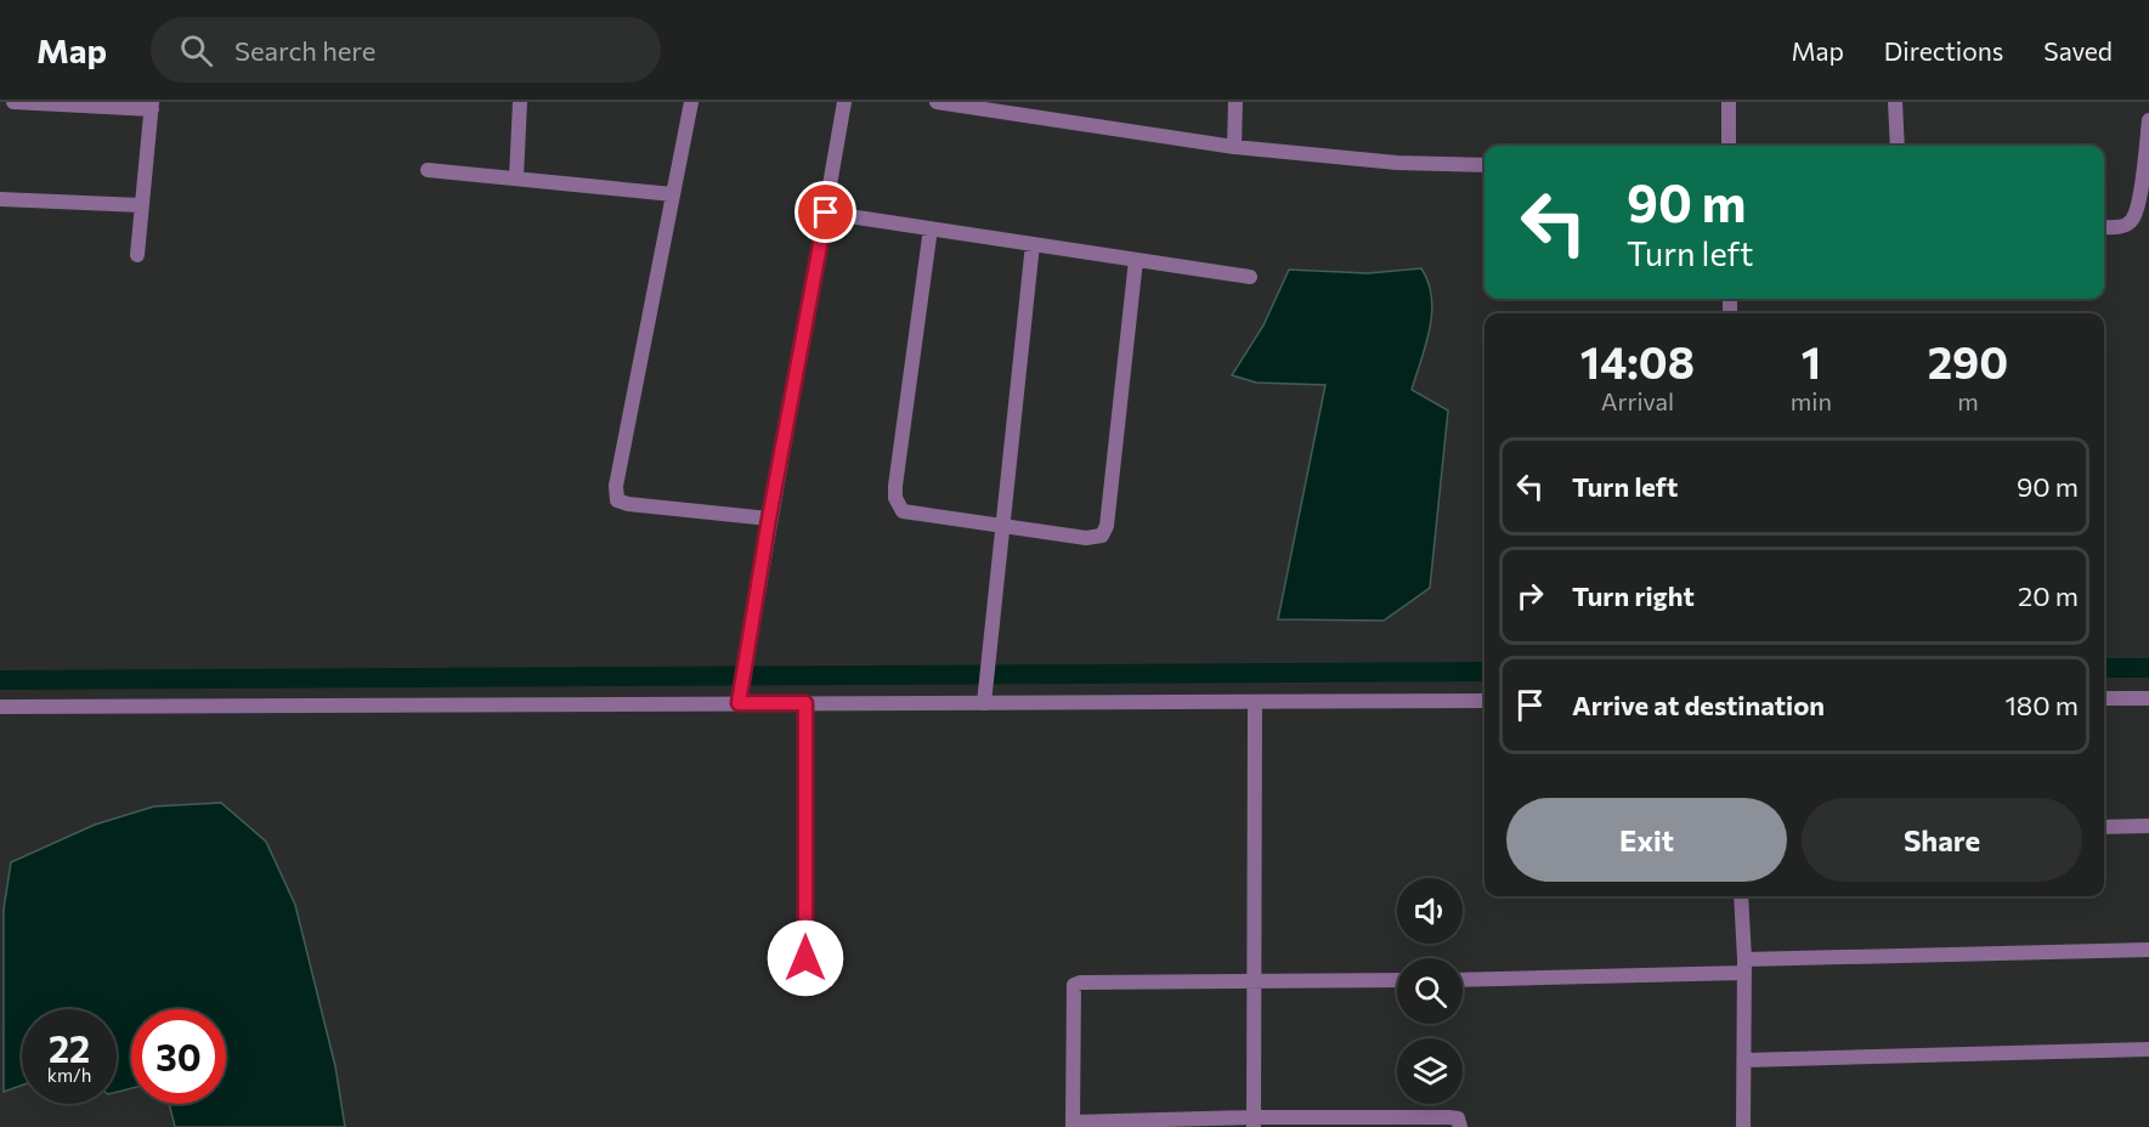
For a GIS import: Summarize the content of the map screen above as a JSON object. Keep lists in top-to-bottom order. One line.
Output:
{"page":{"header":"Map","search":"Search here","nav":["Map","Directions","Saved"],"turn":["90 m","Turn left"],"eta":["14:08","Arrival","1","min","290","m"],"list":[{"name":"Turn left","value":"90 m"},{"name":"Turn right","value":"20 m"},{"name":"Arrive at destination","value":"180 m"}],"buttons":["Exit","Share"],"speed":"22 km/h","limit":"30"}}
